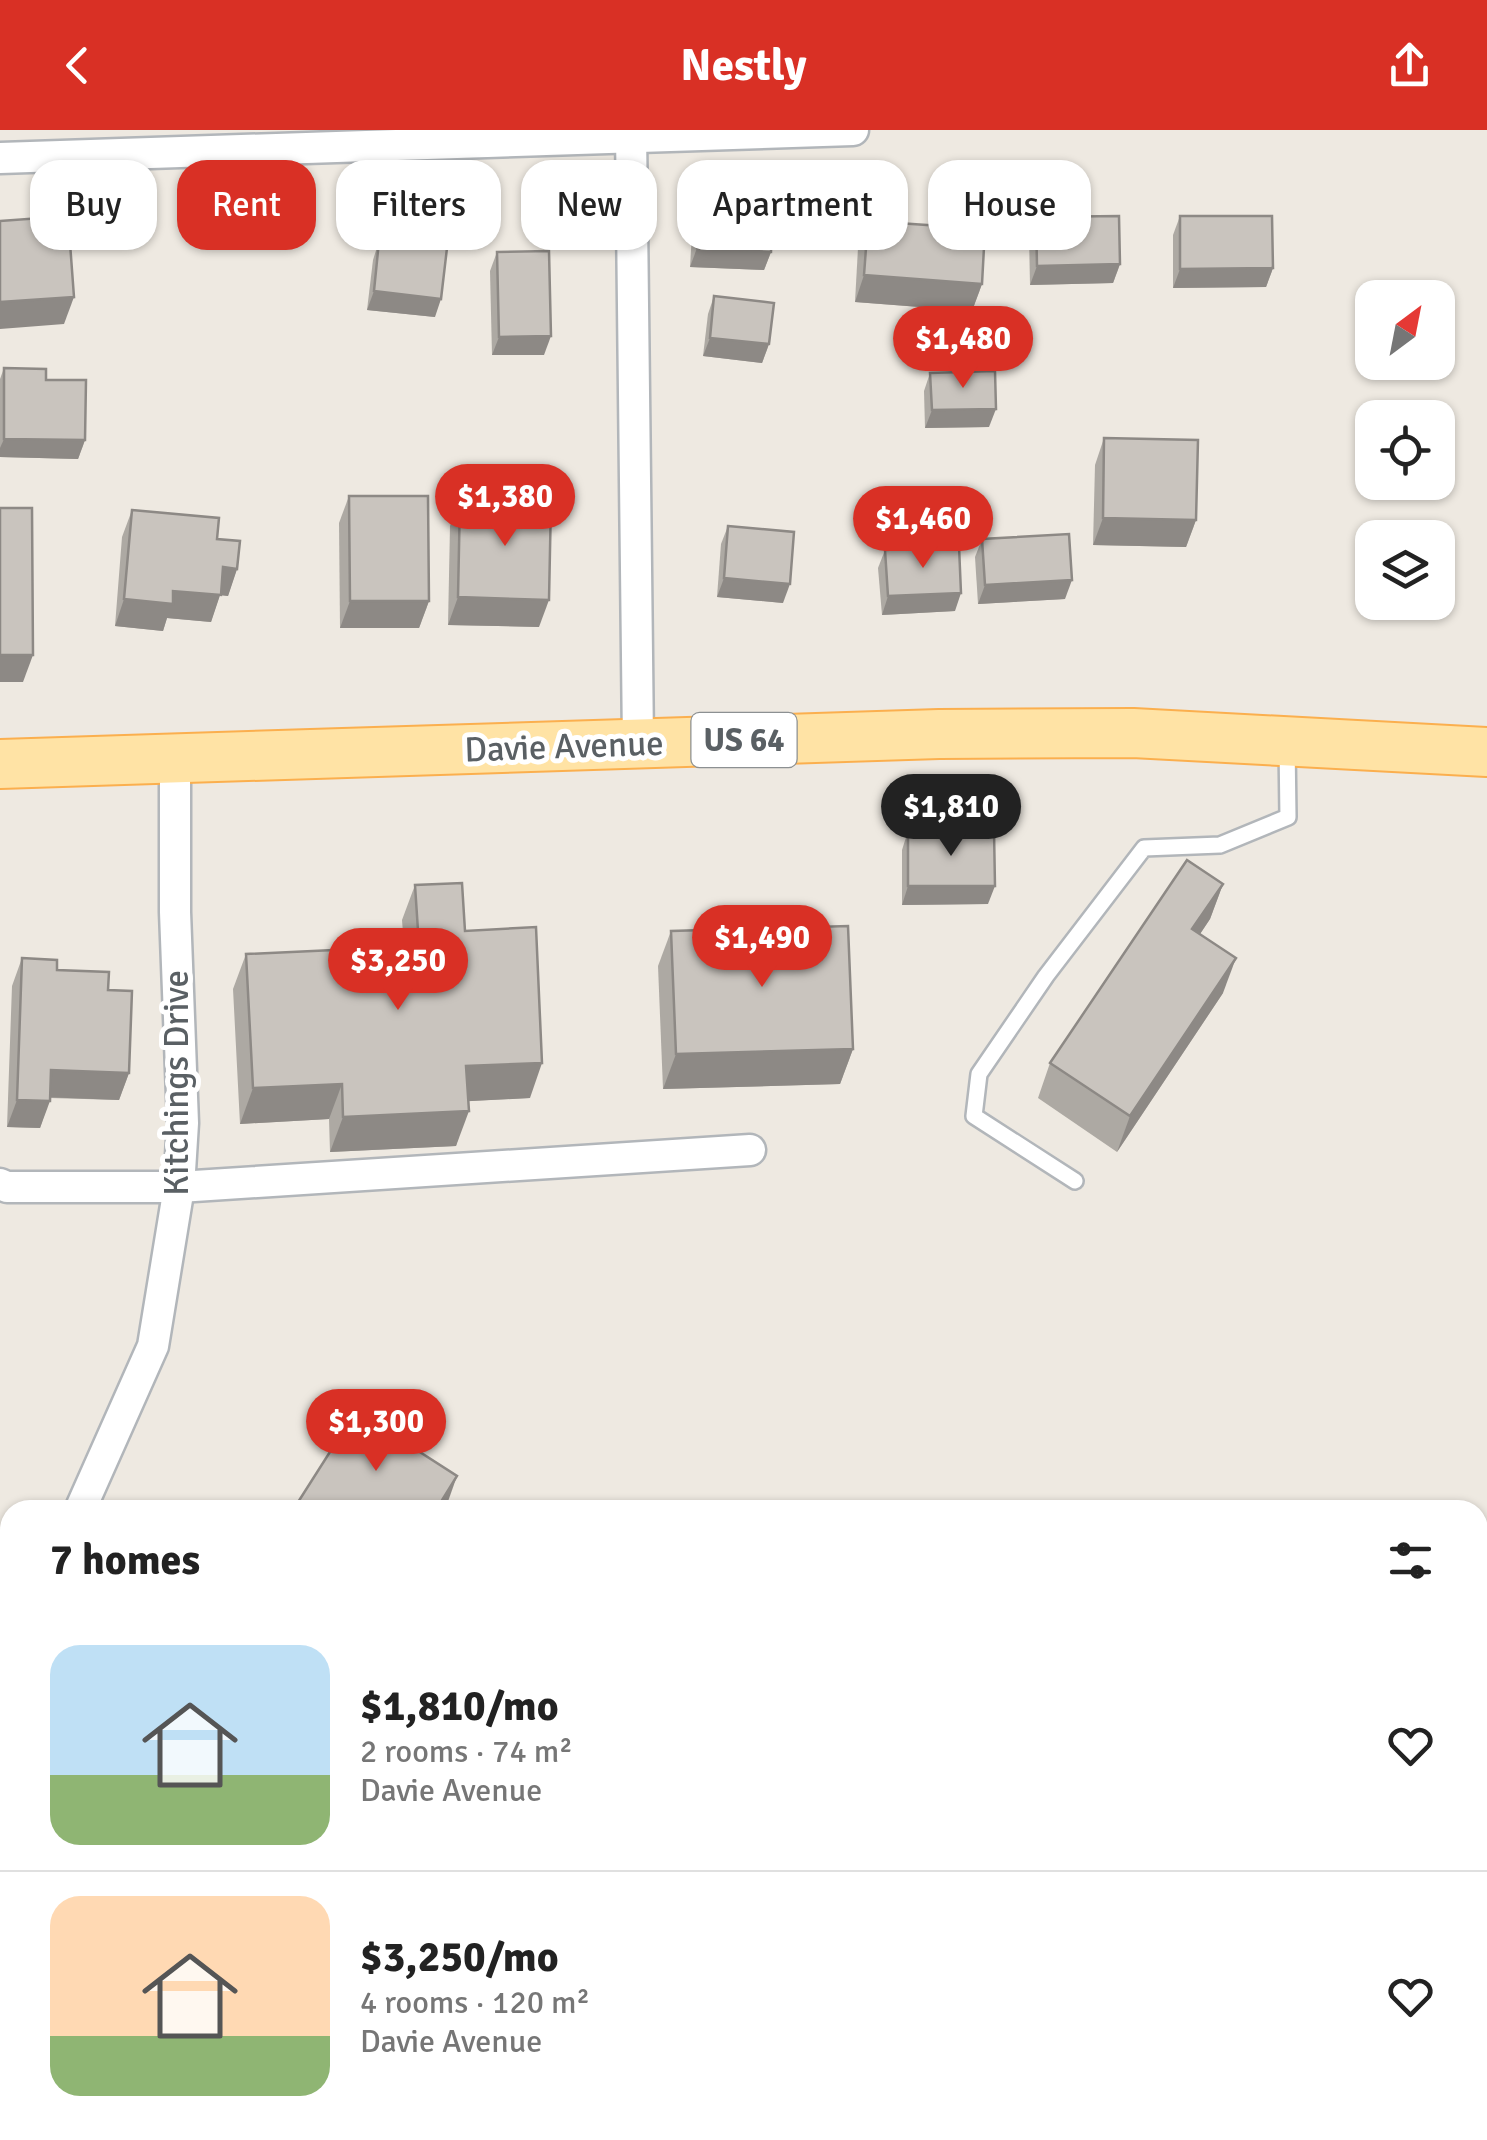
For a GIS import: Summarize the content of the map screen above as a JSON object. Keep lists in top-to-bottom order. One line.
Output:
{"streets":{"main road":["US 64","Davie Avenue"],"street":["Kitchings Drive"]},"crossings":[["Davie Avenue","Kitchings Drive"]],"north":"top right","page":{"header":"Nestly","chip":["Buy","Rent","Filters","New","Apartment","House"],"price":["$1,480","$1,380","$1,460","$1,810","$1,490","$3,250","$1,300"],"heading":"7 homes","list":[{"name":"$1,810/mo","note":"2 rooms · 74 m² · Davie Avenue"},{"name":"$3,250/mo","note":"4 rooms · 120 m² · Davie Avenue"}]}}
